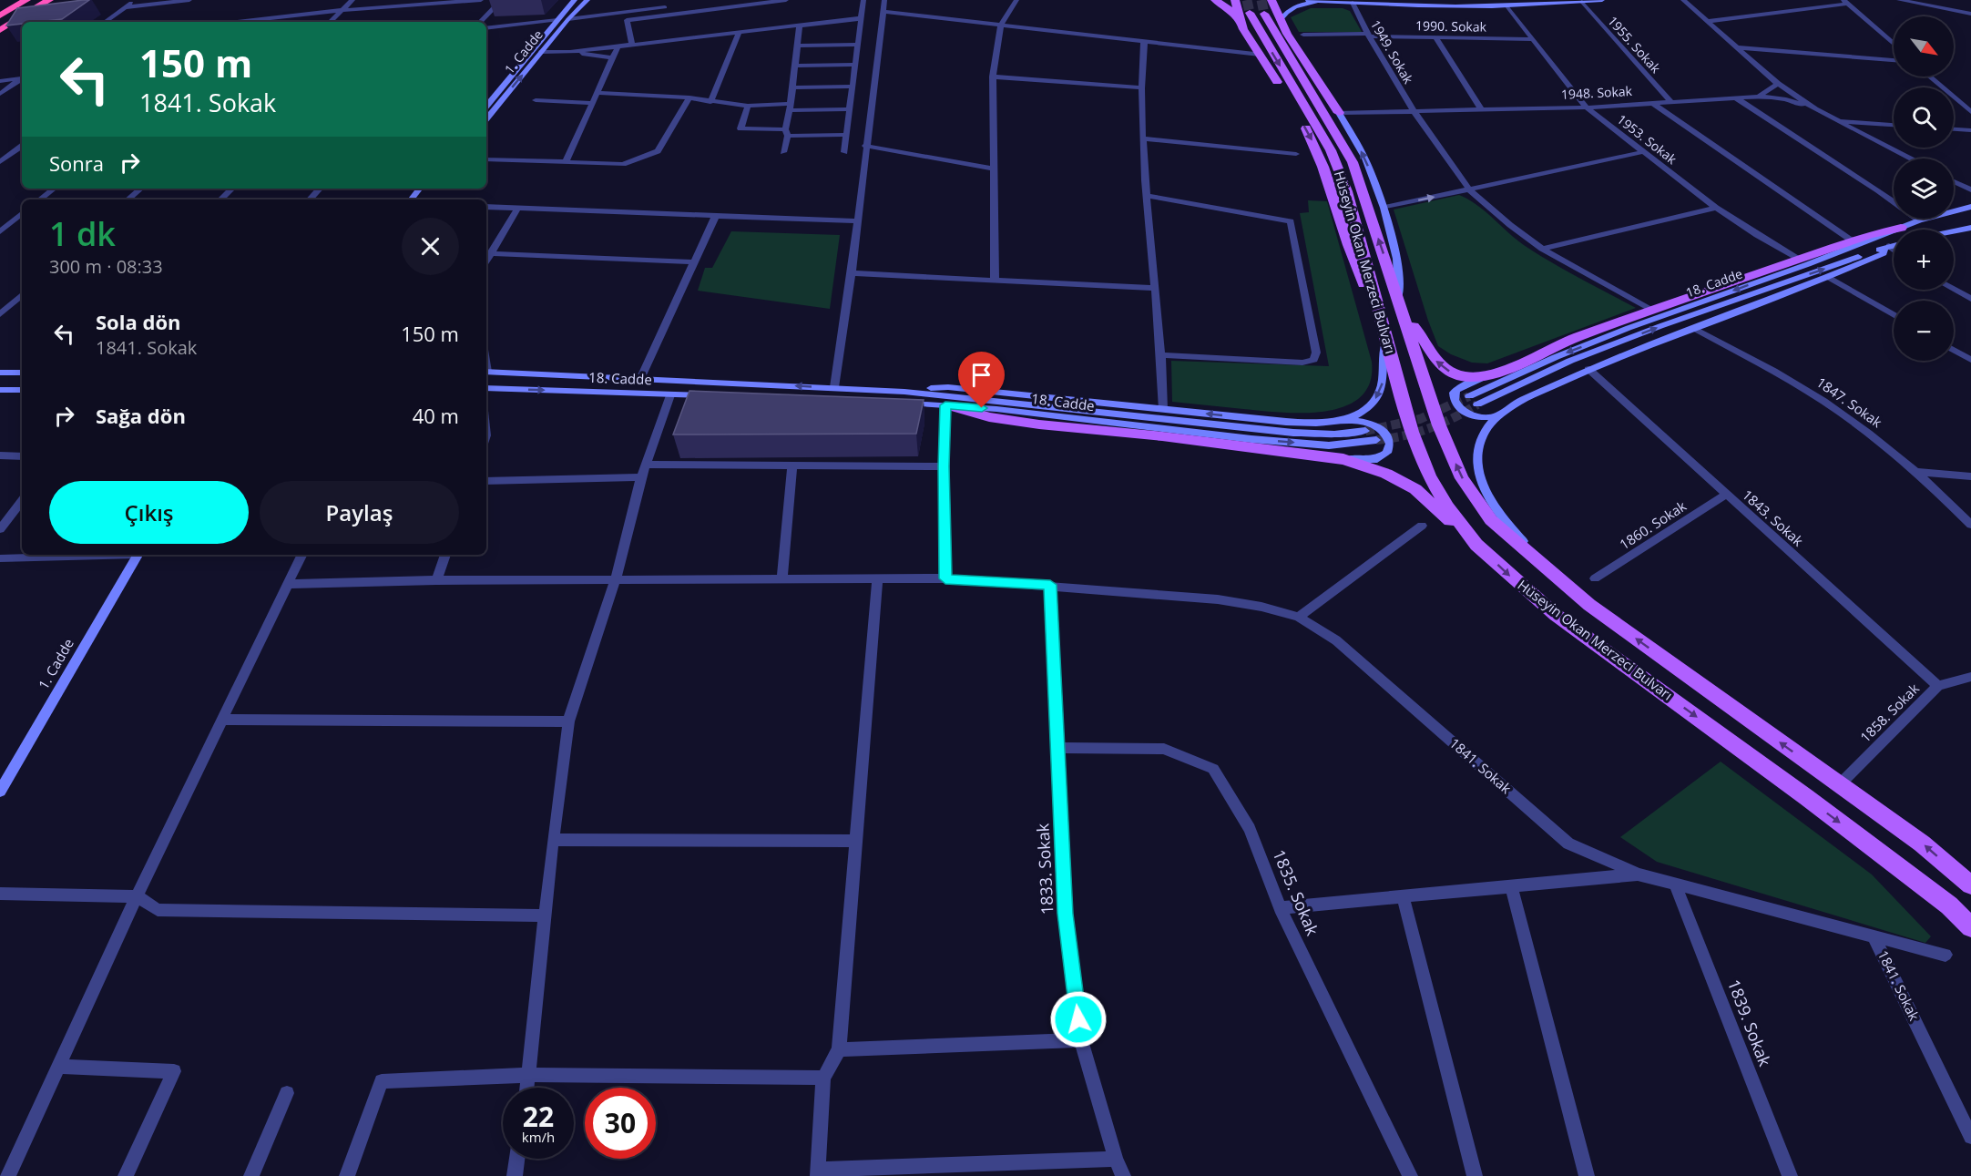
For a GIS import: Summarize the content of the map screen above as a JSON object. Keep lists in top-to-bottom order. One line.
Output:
{"streets":{"main road":["Hüseyin Okan Merzeci Bulvarı"],"street":["1990. Sokak","1955. Sokak","1. Cadde","1949. Sokak","1948. Sokak","1953. Sokak","18. Cadde","1847. Sokak","1843. Sokak","1860. Sokak","1858. Sokak","1841. Sokak","1833. Sokak","1835. Sokak","1839. Sokak"]},"crossings":[["1990. Sokak","1949. Sokak"],["1990. Sokak","1953. Sokak"],["1955. Sokak","1948. Sokak"],["1949. Sokak","1948. Sokak"],["1948. Sokak","1953. Sokak"],["Hüseyin Okan Merzeci Bulvarı","1858. Sokak"],["1843. Sokak","1860. Sokak"],["1843. Sokak","1858. Sokak"],["1841. Sokak","1833. Sokak"],["1841. Sokak","1839. Sokak"],["1833. Sokak","1835. Sokak"]],"north":"bottom right","page":{"map_buttons":["+","−"],"turn":["150 m","1841. Sokak"],"then":"Sonra","heading":["1 dk","300 m · 08:33"],"list":[{"name":"Sola dön","note":"1841. Sokak","value":"150 m"},{"name":"Sağa dön","value":"40 m"}],"buttons":["Çıkış","Paylaş"],"speed":"22 km/h","limit":"30"}}
